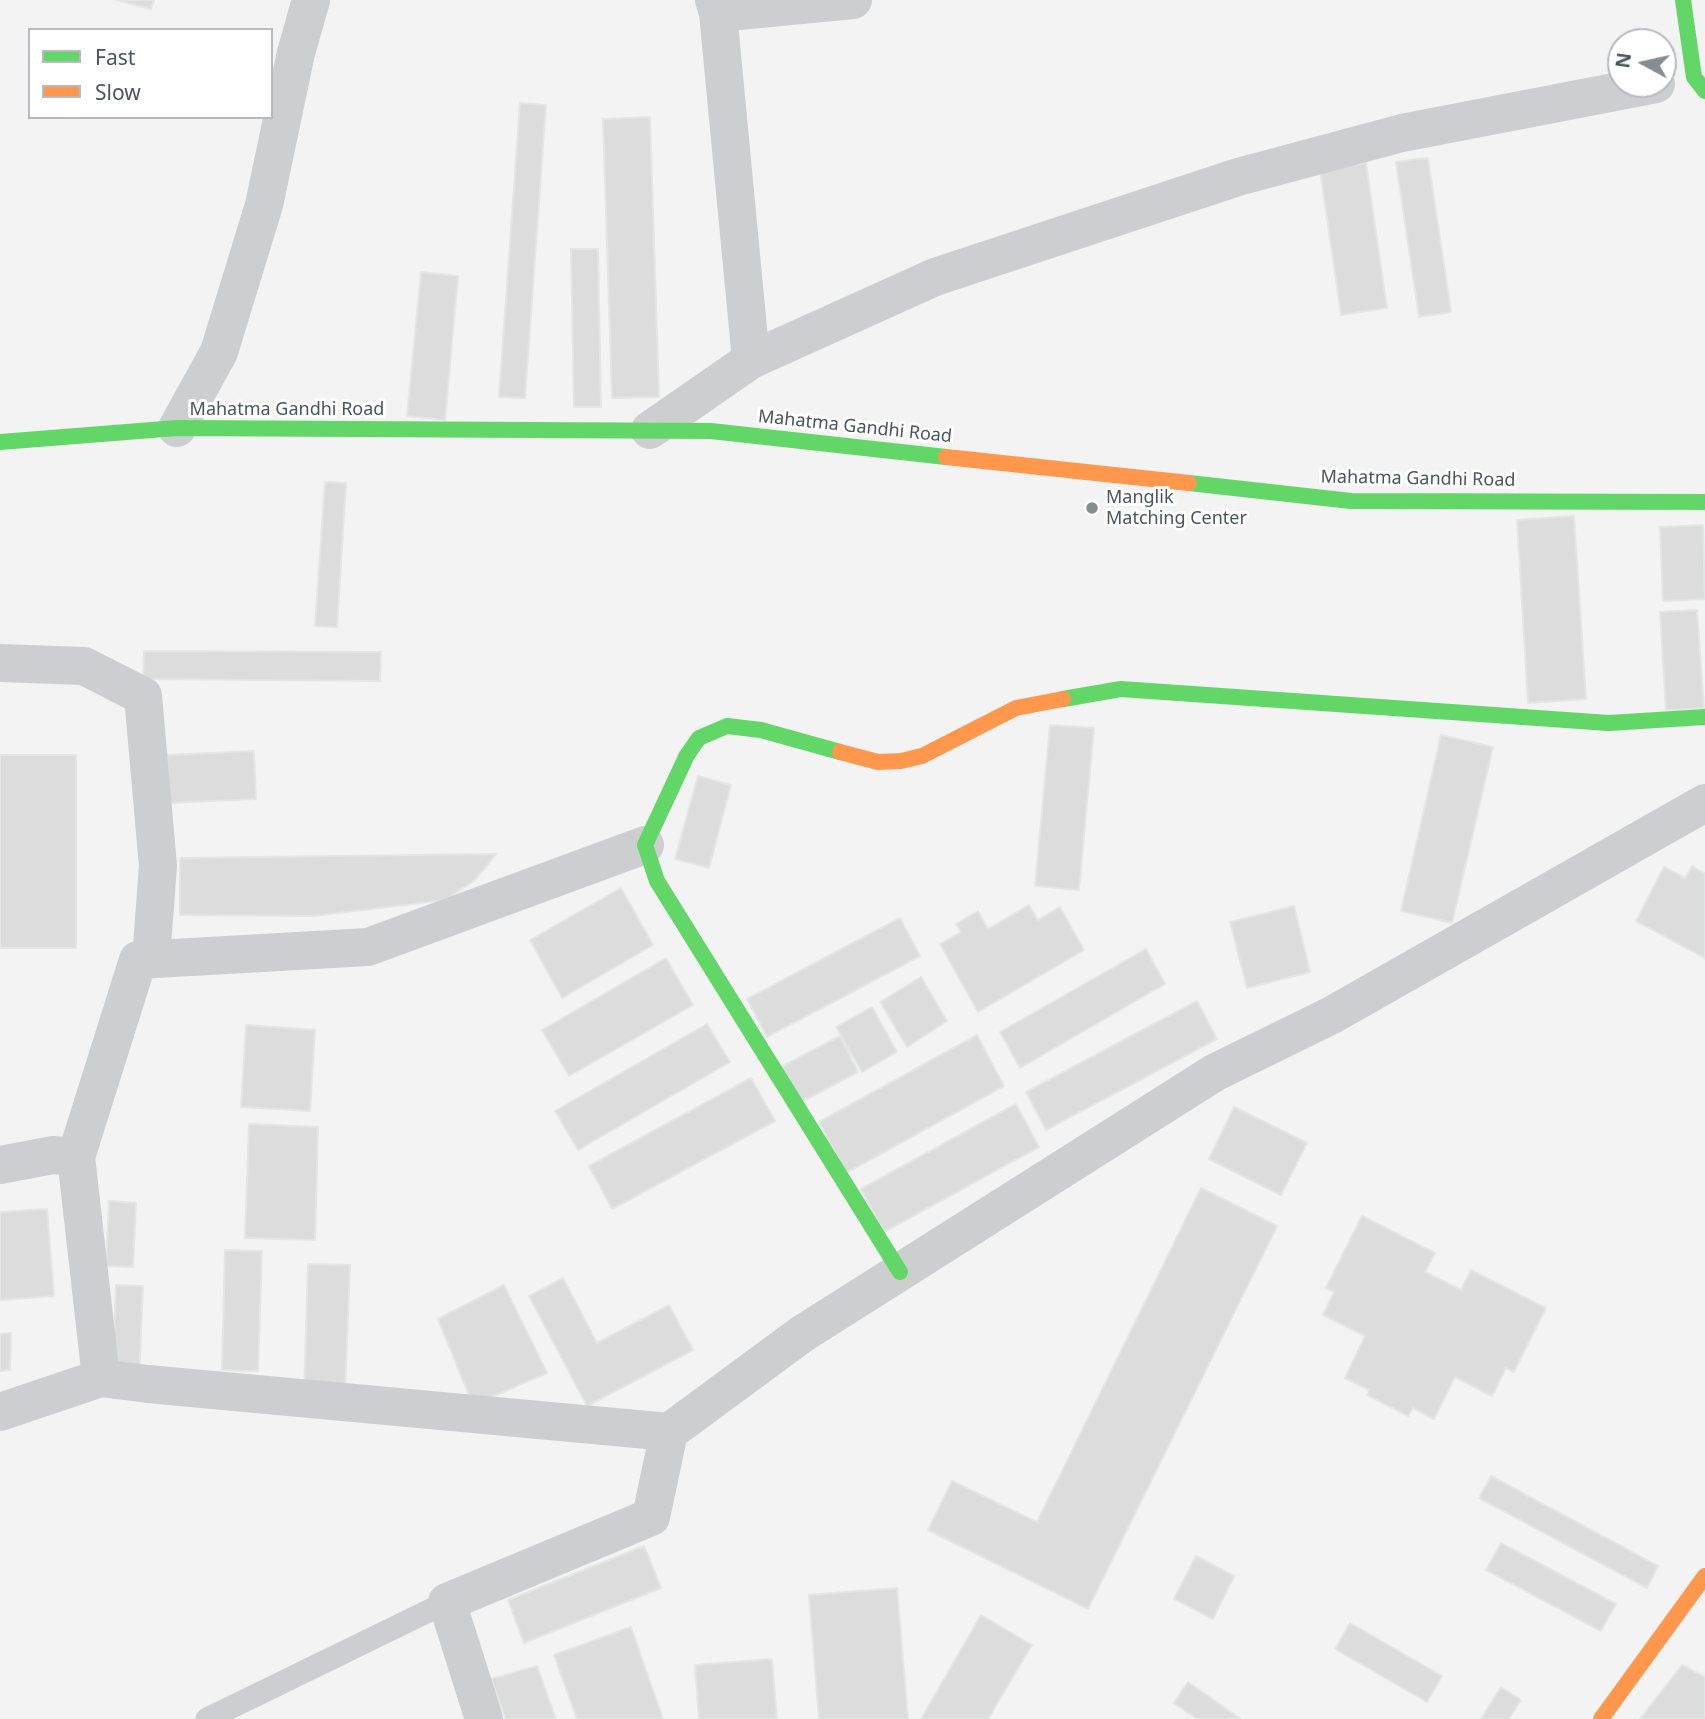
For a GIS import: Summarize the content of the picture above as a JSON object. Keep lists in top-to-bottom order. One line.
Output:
{"streets":{"street":["Mahatma Gandhi Road"]},"places":["Manglik Matching Center"],"legend":["Fast","Slow"],"north":"left"}
